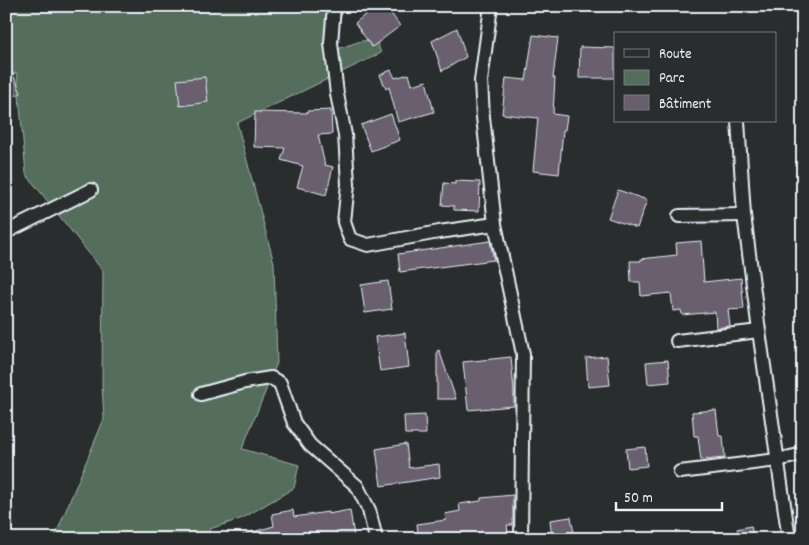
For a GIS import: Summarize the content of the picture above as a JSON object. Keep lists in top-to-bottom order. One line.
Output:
{"legend":["Route","Parc","Bâtiment"],"scale_bar":"50 m"}
